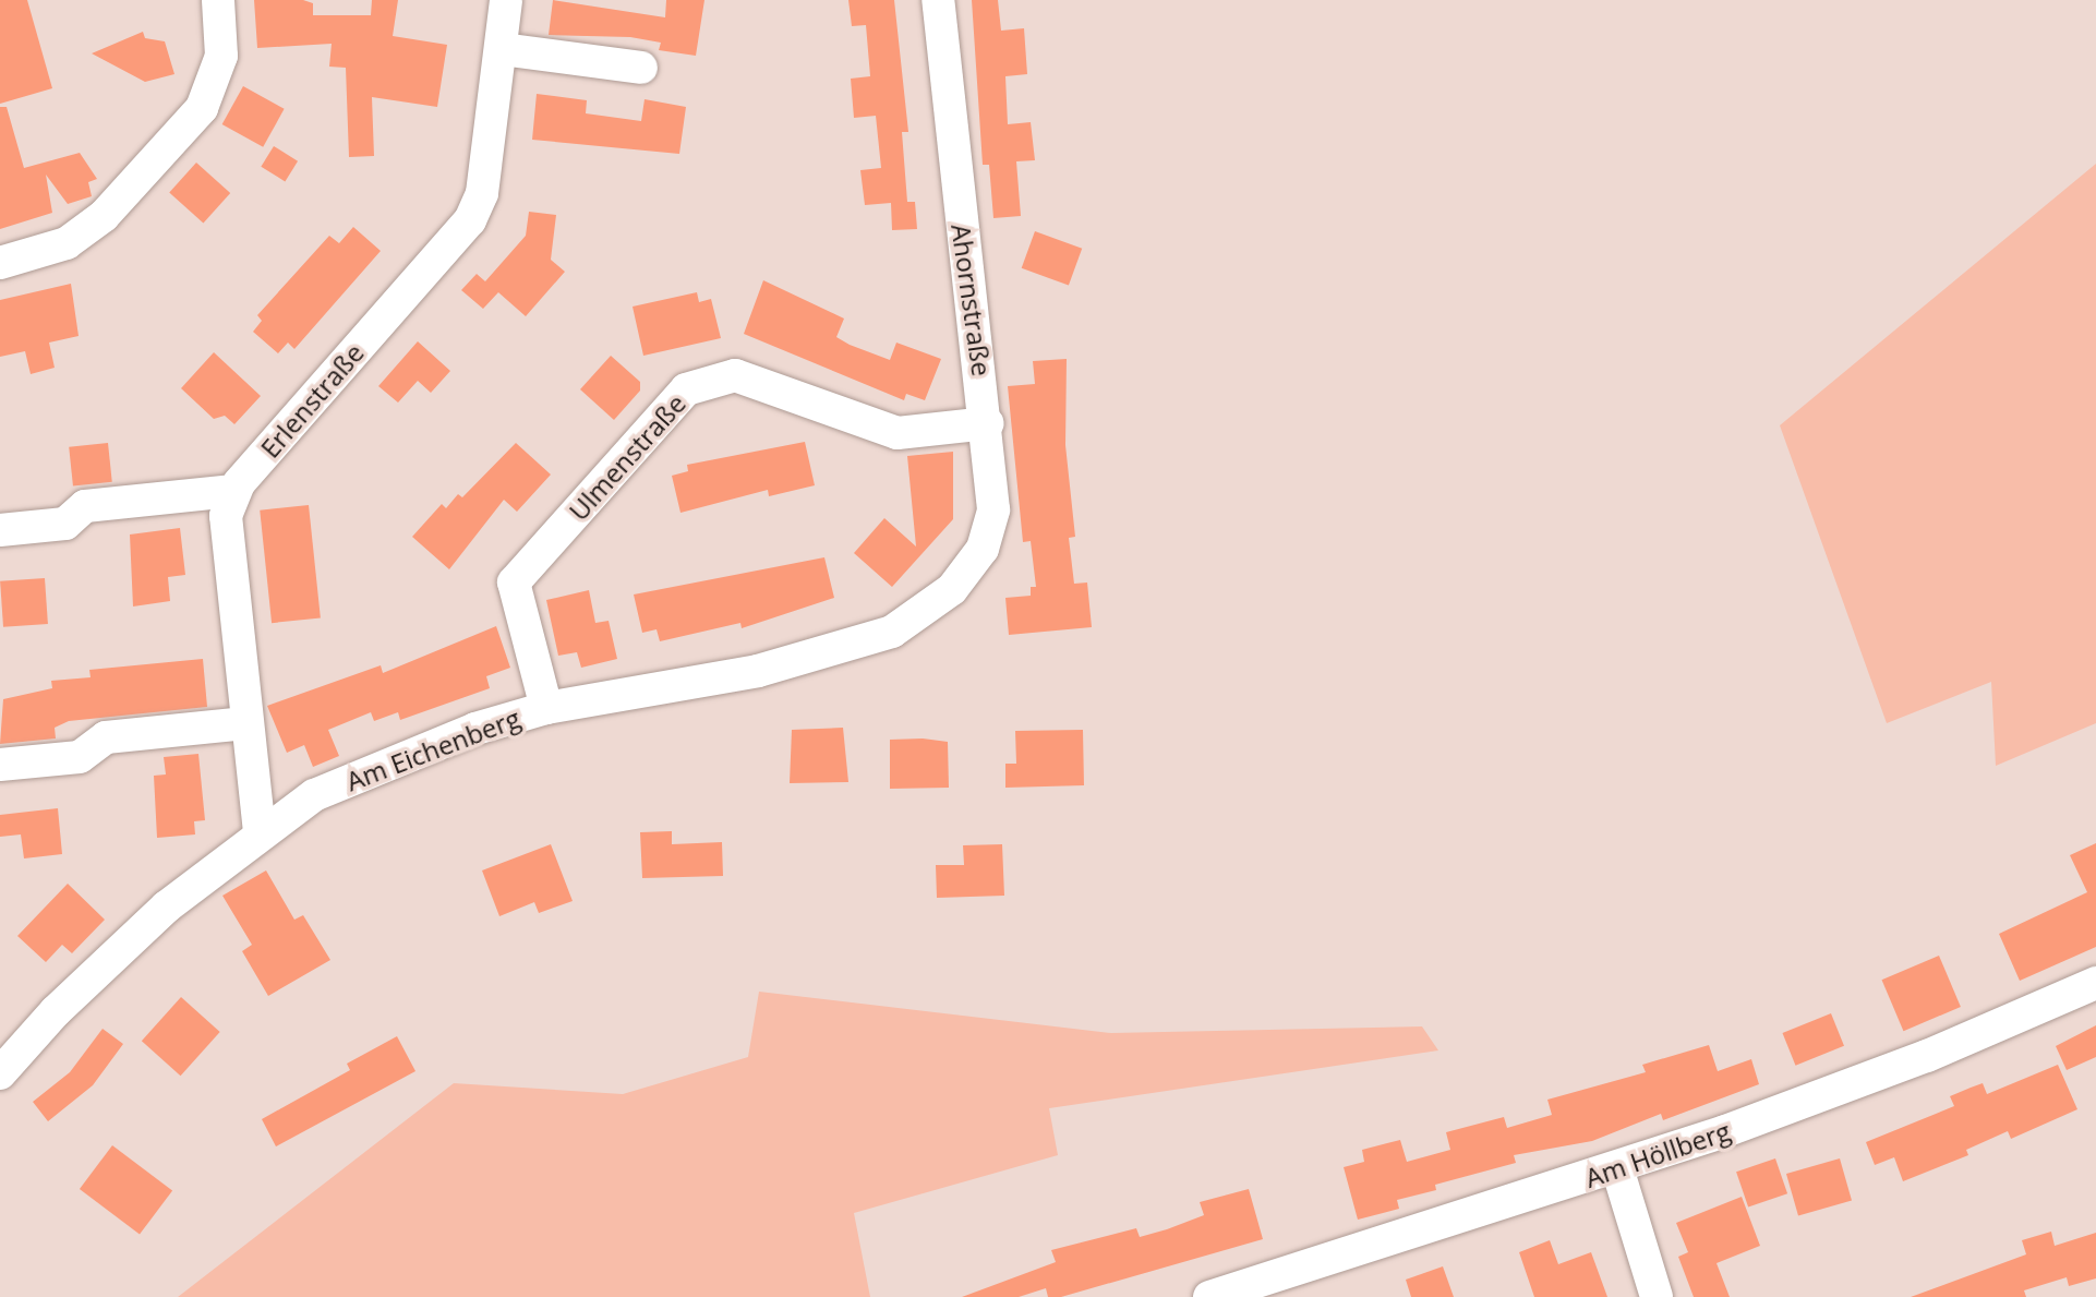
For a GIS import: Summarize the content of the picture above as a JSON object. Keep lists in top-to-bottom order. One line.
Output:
{"streets":{"street":["Ahornstraße","Erlenstraße","Ulmenstraße","Am Eichenberg","Am Höllberg"]},"crossings":[["Ahornstraße","Ulmenstraße"],["Ahornstraße","Am Eichenberg"],["Ulmenstraße","Am Eichenberg"]]}
